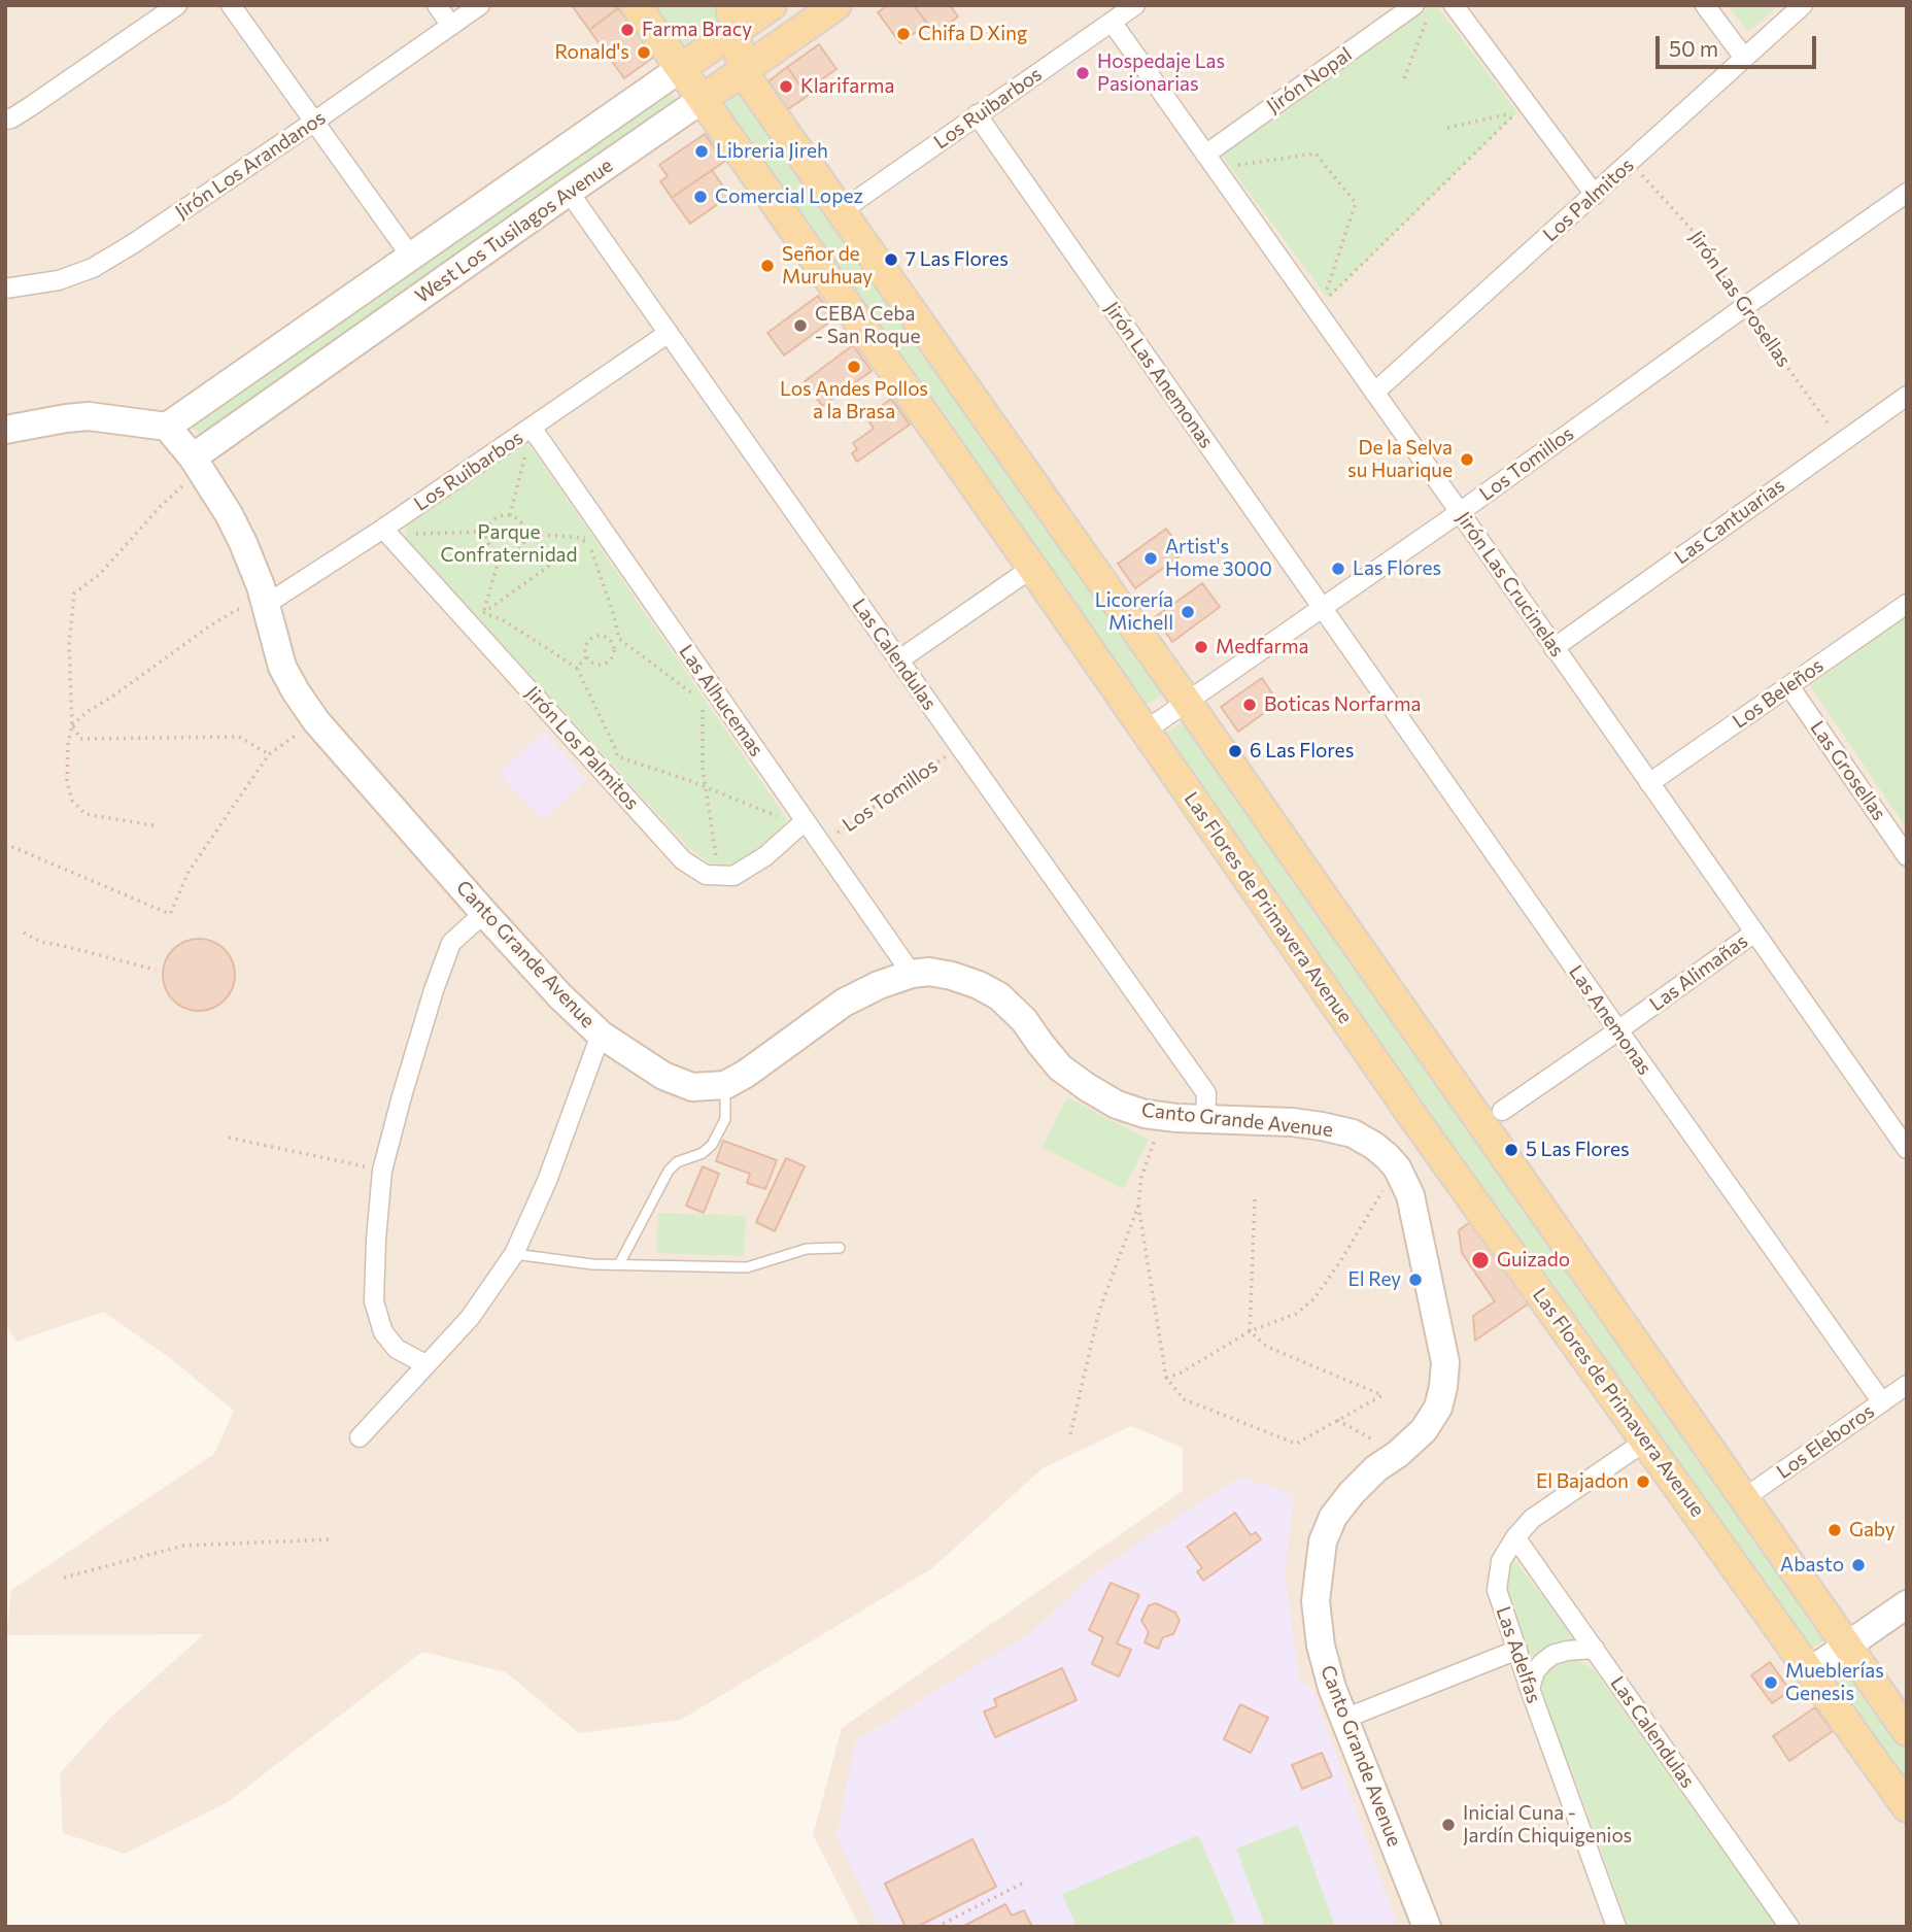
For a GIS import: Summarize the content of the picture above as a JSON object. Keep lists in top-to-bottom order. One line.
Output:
{"streets":{"main road":["West Los Tusilagos Avenue","Las Flores de Primavera Avenue"],"street":["Jirón Nopal","Los Ruibarbos","Jirón Los Arandanos","Los Palmitos","Jirón Las Anemonas","Los Tomillos","Las Cantuarias","Jirón Las Crucinelas","Las Calendulas","Los Beleños","Las Alhucemas","Jirón Los Palmitos","Las Grosellas","Canto Grande Avenue","Las Alimañas","Las Anemonas","Los Eleboros","Las Adelfas"],"path":["Jirón Las Grosellas"]},"crossings":[["Jirón Nopal","Jirón Las Crucinelas"],["Los Ruibarbos","Jirón Las Anemonas"],["Los Ruibarbos","Jirón Las Crucinelas"],["Los Ruibarbos","Las Calendulas"],["Los Ruibarbos","Las Alhucemas"],["Los Ruibarbos","Jirón Los Palmitos"],["Los Ruibarbos","Canto Grande Avenue"],["Los Palmitos","Jirón Las Grosellas"],["Los Palmitos","Jirón Las Crucinelas"],["West Los Tusilagos Avenue","Las Calendulas"],["West Los Tusilagos Avenue","Las Flores de Primavera Avenue"],["West Los Tusilagos Avenue","Canto Grande Avenue"],["Jirón Las Grosellas","Los Tomillos"],["Jirón Las Grosellas","Las Cantuarias"],["Jirón Las Anemonas","Los Tomillos"],["Jirón Las Anemonas","Las Anemonas"],["Los Tomillos","Jirón Las Crucinelas"],["Los Tomillos","Las Calendulas"],["Los Tomillos","Las Alhucemas"],["Los Tomillos","Las Flores de Primavera Avenue"],["Las Cantuarias","Jirón Las Crucinelas"],["Jirón Las Crucinelas","Los Beleños"],["Jirón Las Crucinelas","Las Alimañas"],["Las Calendulas","Canto Grande Avenue"],["Las Calendulas","Las Adelfas"],["Los Beleños","Las Grosellas"],["Las Alhucemas","Jirón Los Palmitos"],["Las Alhucemas","Canto Grande Avenue"],["Las Flores de Primavera Avenue","Las Adelfas"],["Las Alimañas","Las Anemonas"],["Las Anemonas","Los Eleboros"]],"parks":["Parque Confraternidad"],"places":["Farma Bracy","Chifa D Xing","Ronald's","Hospedaje Las Pasionarias","Klarifarma","Libreria Jireh","Comercial Lopez","7 Las Flores","Señor de Muruhuay","CEBA Ceba - San Roque","Los Andes Pollos a la Brasa","De la Selva su Huarique","Artist's Home 3000","Las Flores","Licorería Michell","Medfarma","Boticas Norfarma","6 Las Flores","5 Las Flores","Guizado","El Rey","El Bajadon","Gaby","Abasto","Mueblerías Genesis","Inicial Cuna - Jardín Chiquigenios"],"scale_bar":"50 m"}
